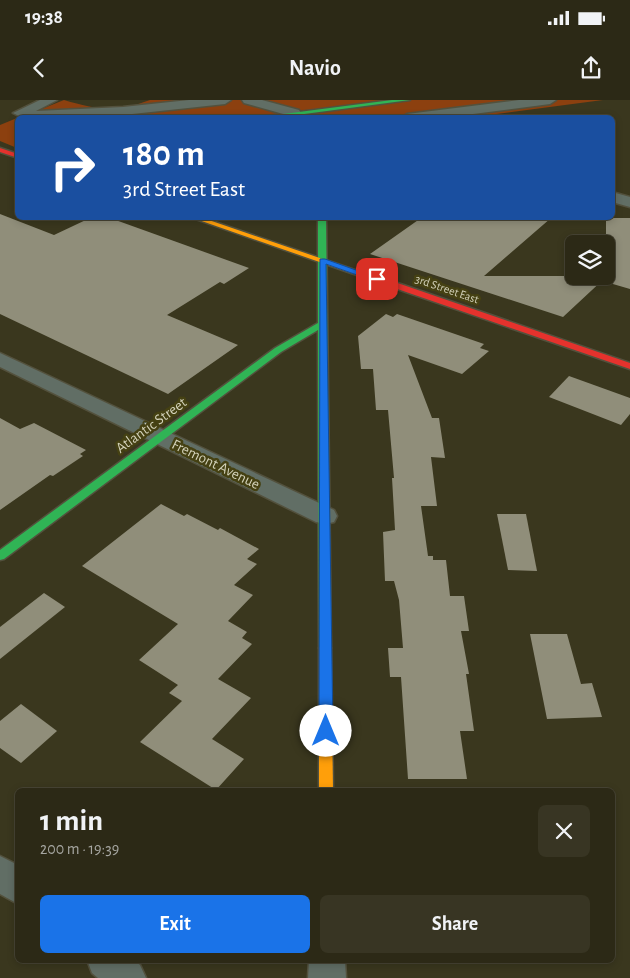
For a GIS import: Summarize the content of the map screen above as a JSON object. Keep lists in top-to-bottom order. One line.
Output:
{"streets":{"street":["3rd Street East","Atlantic Street","Fremont Avenue"]},"crossings":[["Atlantic Street","Fremont Avenue"]],"page":{"status":"19:38","header":"Navio","turn":["180 m","3rd Street East"],"heading":["1 min","200 m · 19:39"],"buttons":["Exit","Share"]}}
